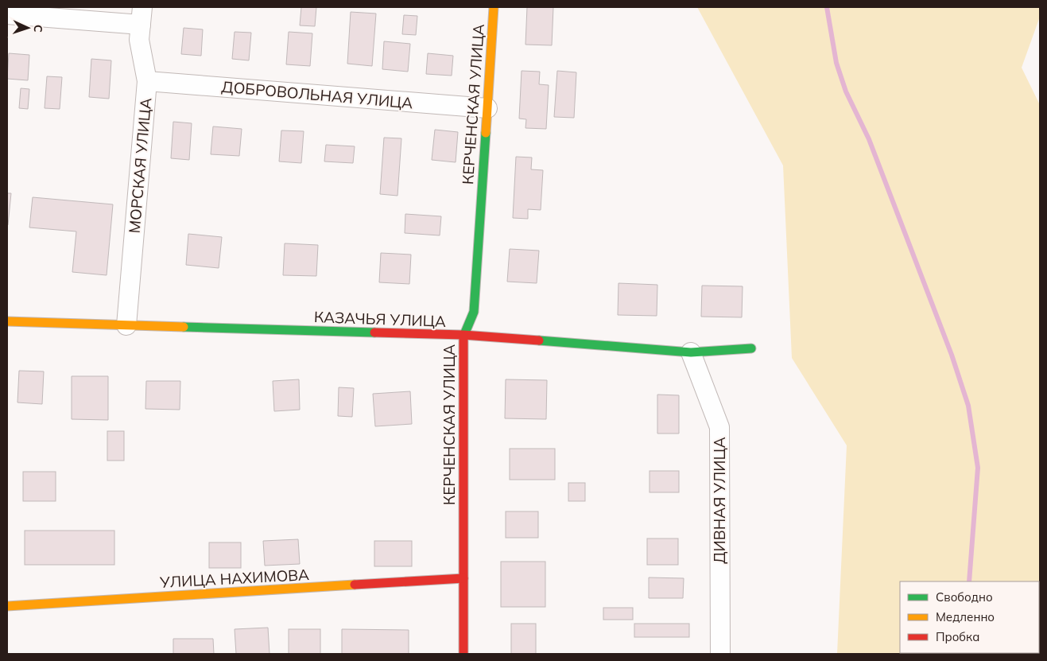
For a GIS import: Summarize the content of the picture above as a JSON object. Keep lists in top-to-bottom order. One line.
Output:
{"streets":{"street":["ДОБРОВОЛЬНАЯ УЛИЦА","КЕРЧЕНСКАЯ УЛИЦА","МОРСКАЯ УЛИЦА","КАЗАЧЬЯ УЛИЦА","ДИВНАЯ УЛИЦА","УЛИЦА НАХИМОВА"]},"crossings":[["ДОБРОВОЛЬНАЯ УЛИЦА","КЕРЧЕНСКАЯ УЛИЦА"],["ДОБРОВОЛЬНАЯ УЛИЦА","МОРСКАЯ УЛИЦА"],["КЕРЧЕНСКАЯ УЛИЦА","КАЗАЧЬЯ УЛИЦА"],["КЕРЧЕНСКАЯ УЛИЦА","УЛИЦА НАХИМОВА"],["МОРСКАЯ УЛИЦА","КАЗАЧЬЯ УЛИЦА"],["КАЗАЧЬЯ УЛИЦА","ДИВНАЯ УЛИЦА"]],"legend":["Свободно","Медленно","Пробка"],"north":"right"}
